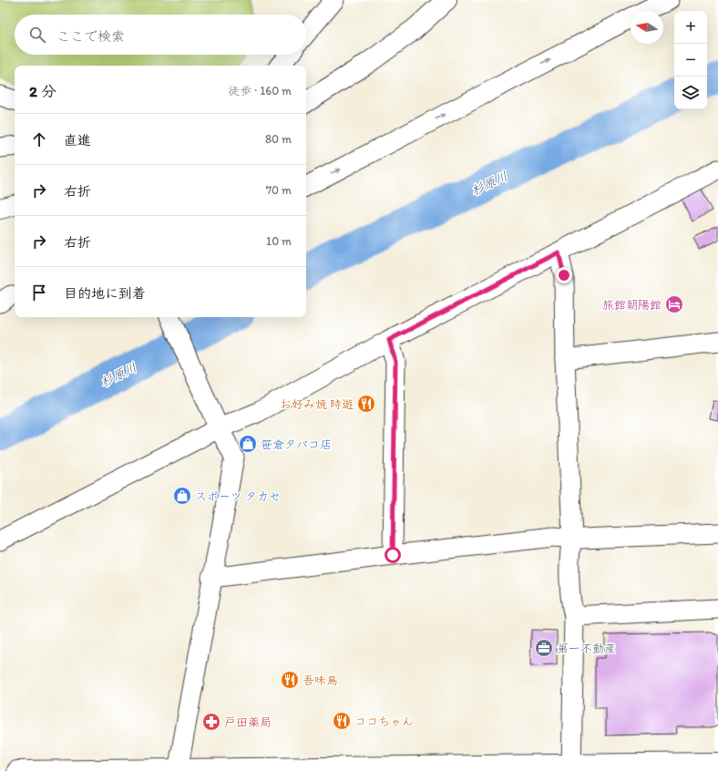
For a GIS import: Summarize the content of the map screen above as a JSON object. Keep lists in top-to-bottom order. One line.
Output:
{"water":["杉原川"],"places":{"hotel":["旅館朝陽館"],"restaurant":["お好み焼 時遊","吾味鳥","ココちゃん"],"shop":["笹倉タバコ店","スポーツ タカセ"],"office":["第一不動産"],"pharmacy":["戸田薬局"]},"north":"left","page":{"map_buttons":["+","−"],"search":"ここで検索","heading":["2 分","徒歩 · 160 m"],"list":[["直進","80 m"],["右折","70 m"],["右折","10 m"],"目的地に到着"]}}
